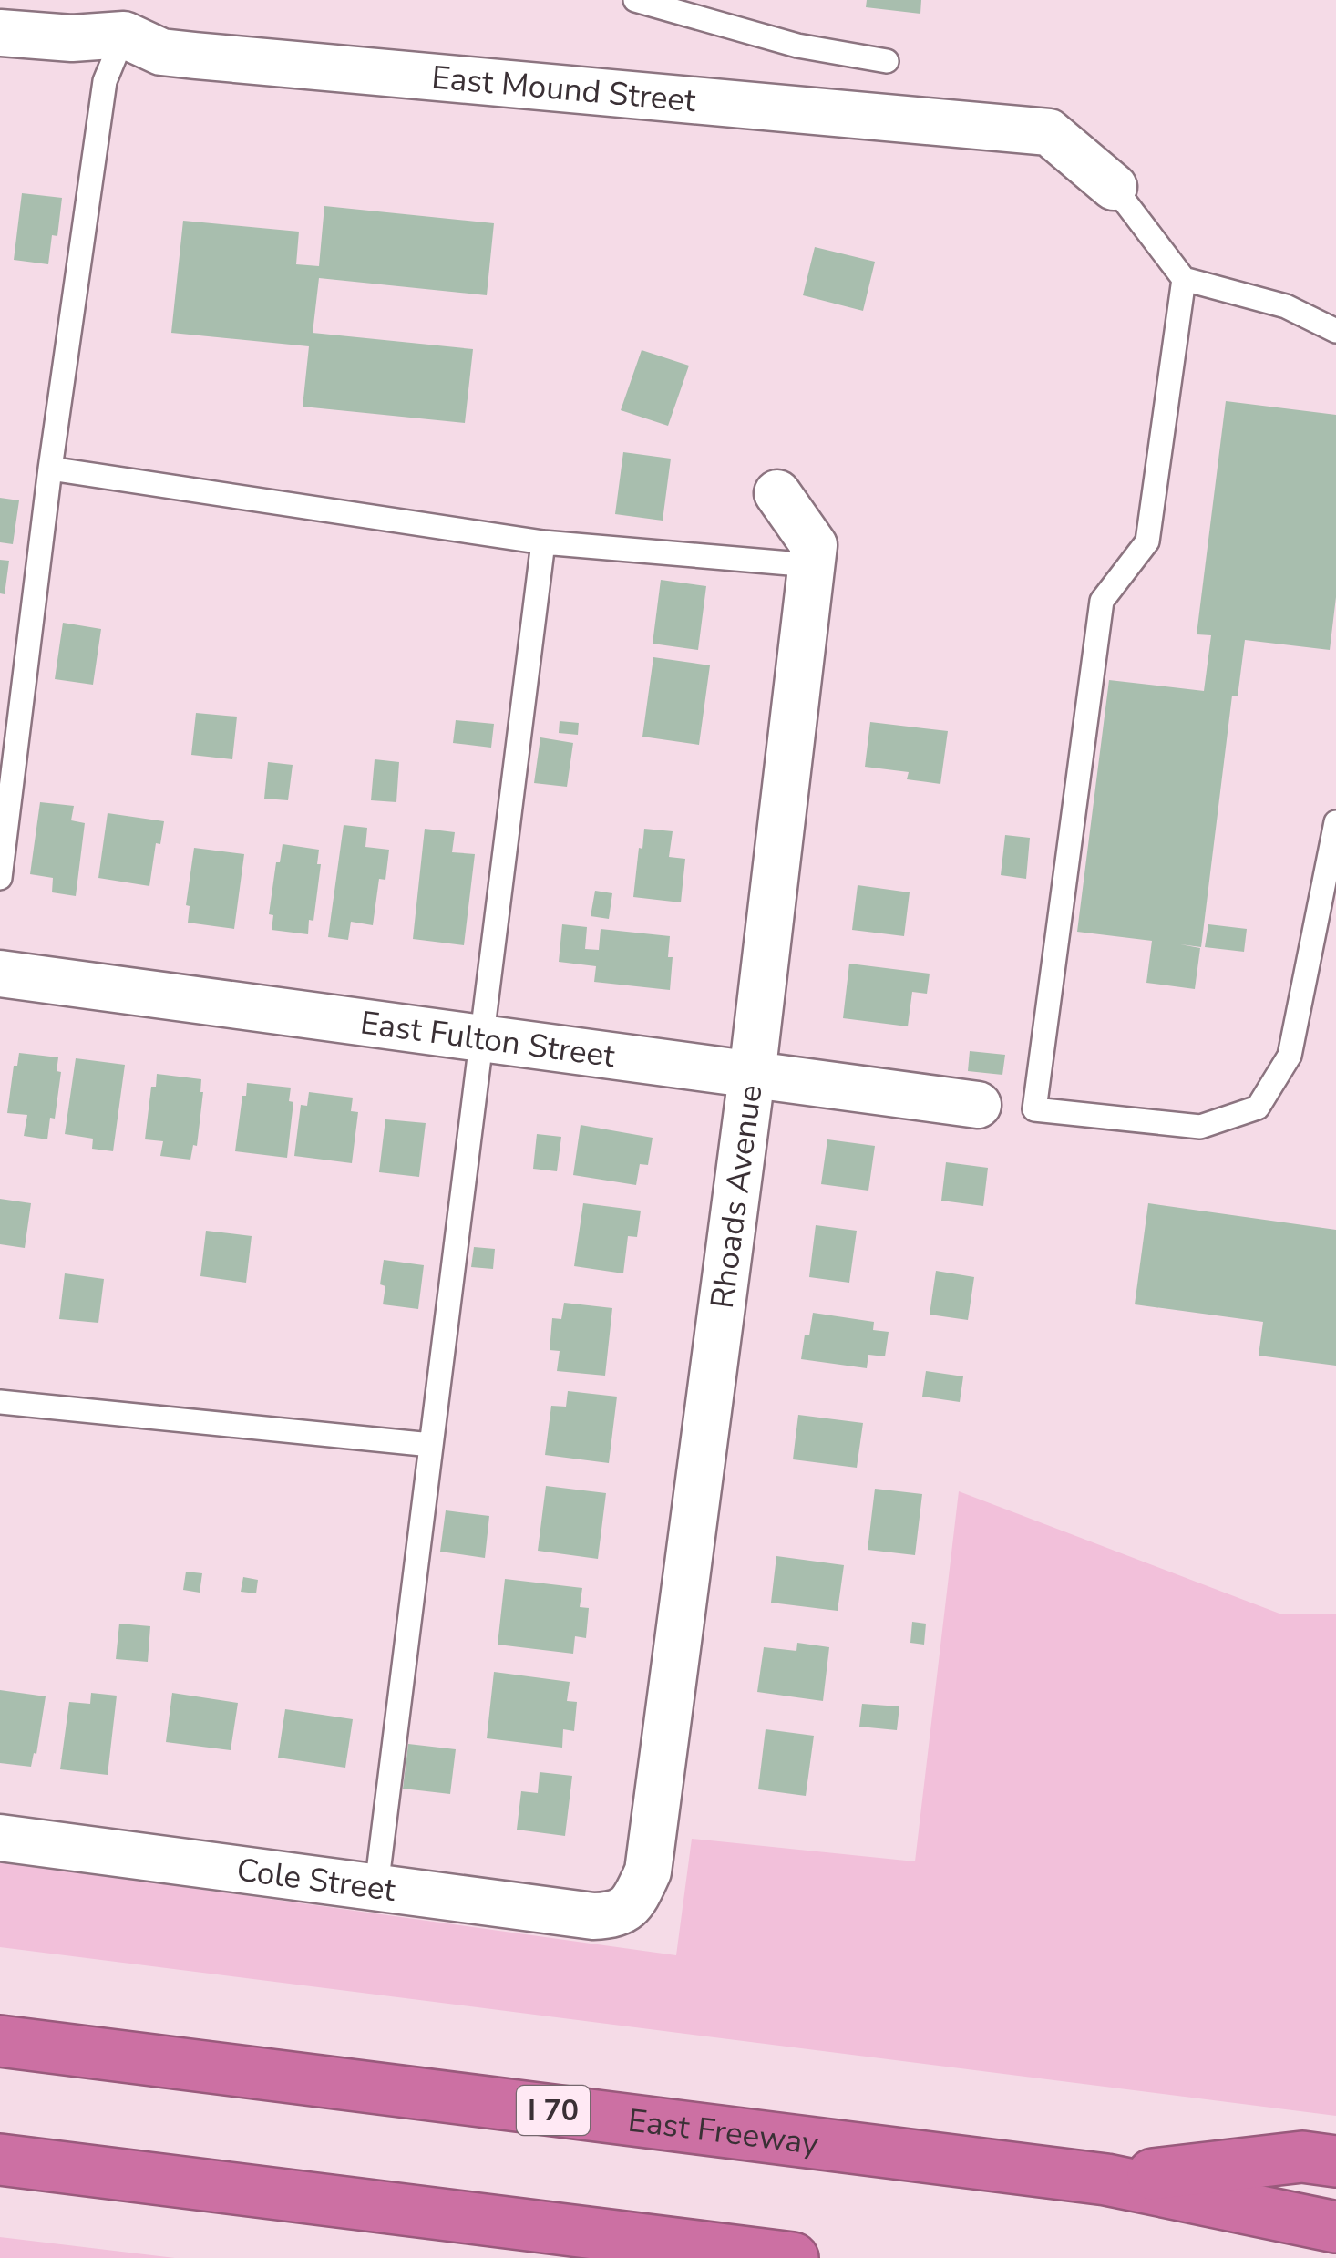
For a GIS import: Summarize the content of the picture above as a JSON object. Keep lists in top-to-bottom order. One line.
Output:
{"streets":{"highway":["I 70","East Freeway"],"street":["East Mound Street","East Fulton Street","Rhoads Avenue","Cole Street"]},"crossings":[["East Fulton Street","Rhoads Avenue"],["Rhoads Avenue","Cole Street"]]}
